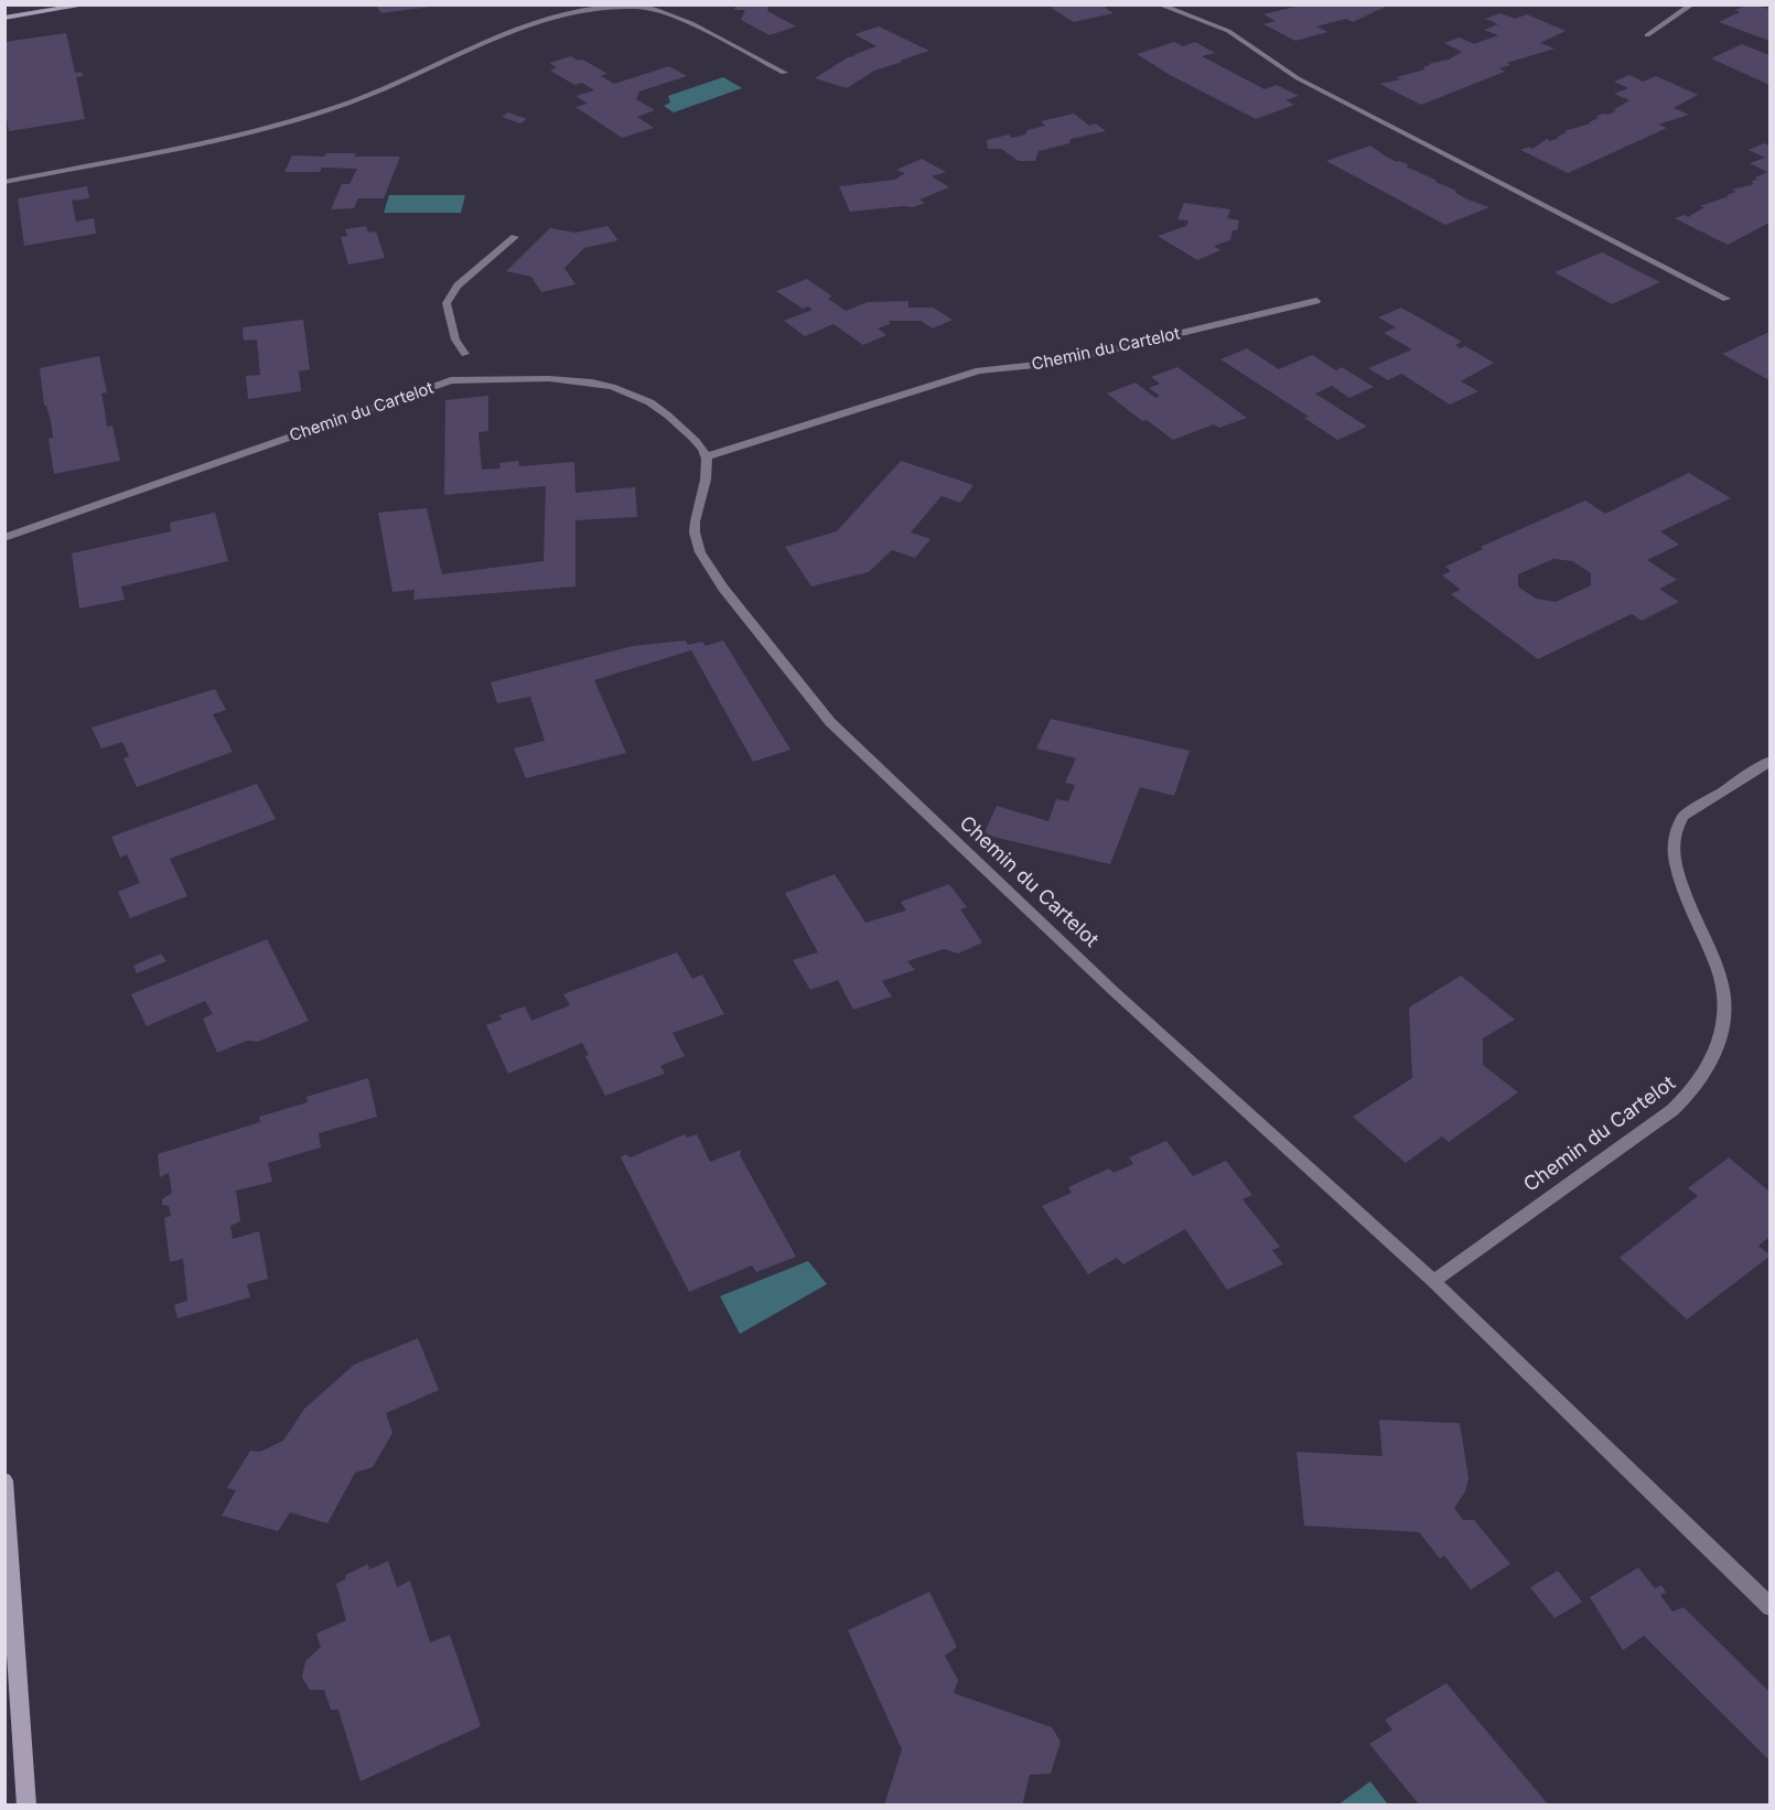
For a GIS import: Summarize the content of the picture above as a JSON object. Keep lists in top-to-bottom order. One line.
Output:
{"streets":{"street":["Chemin du Cartelot"]}}
